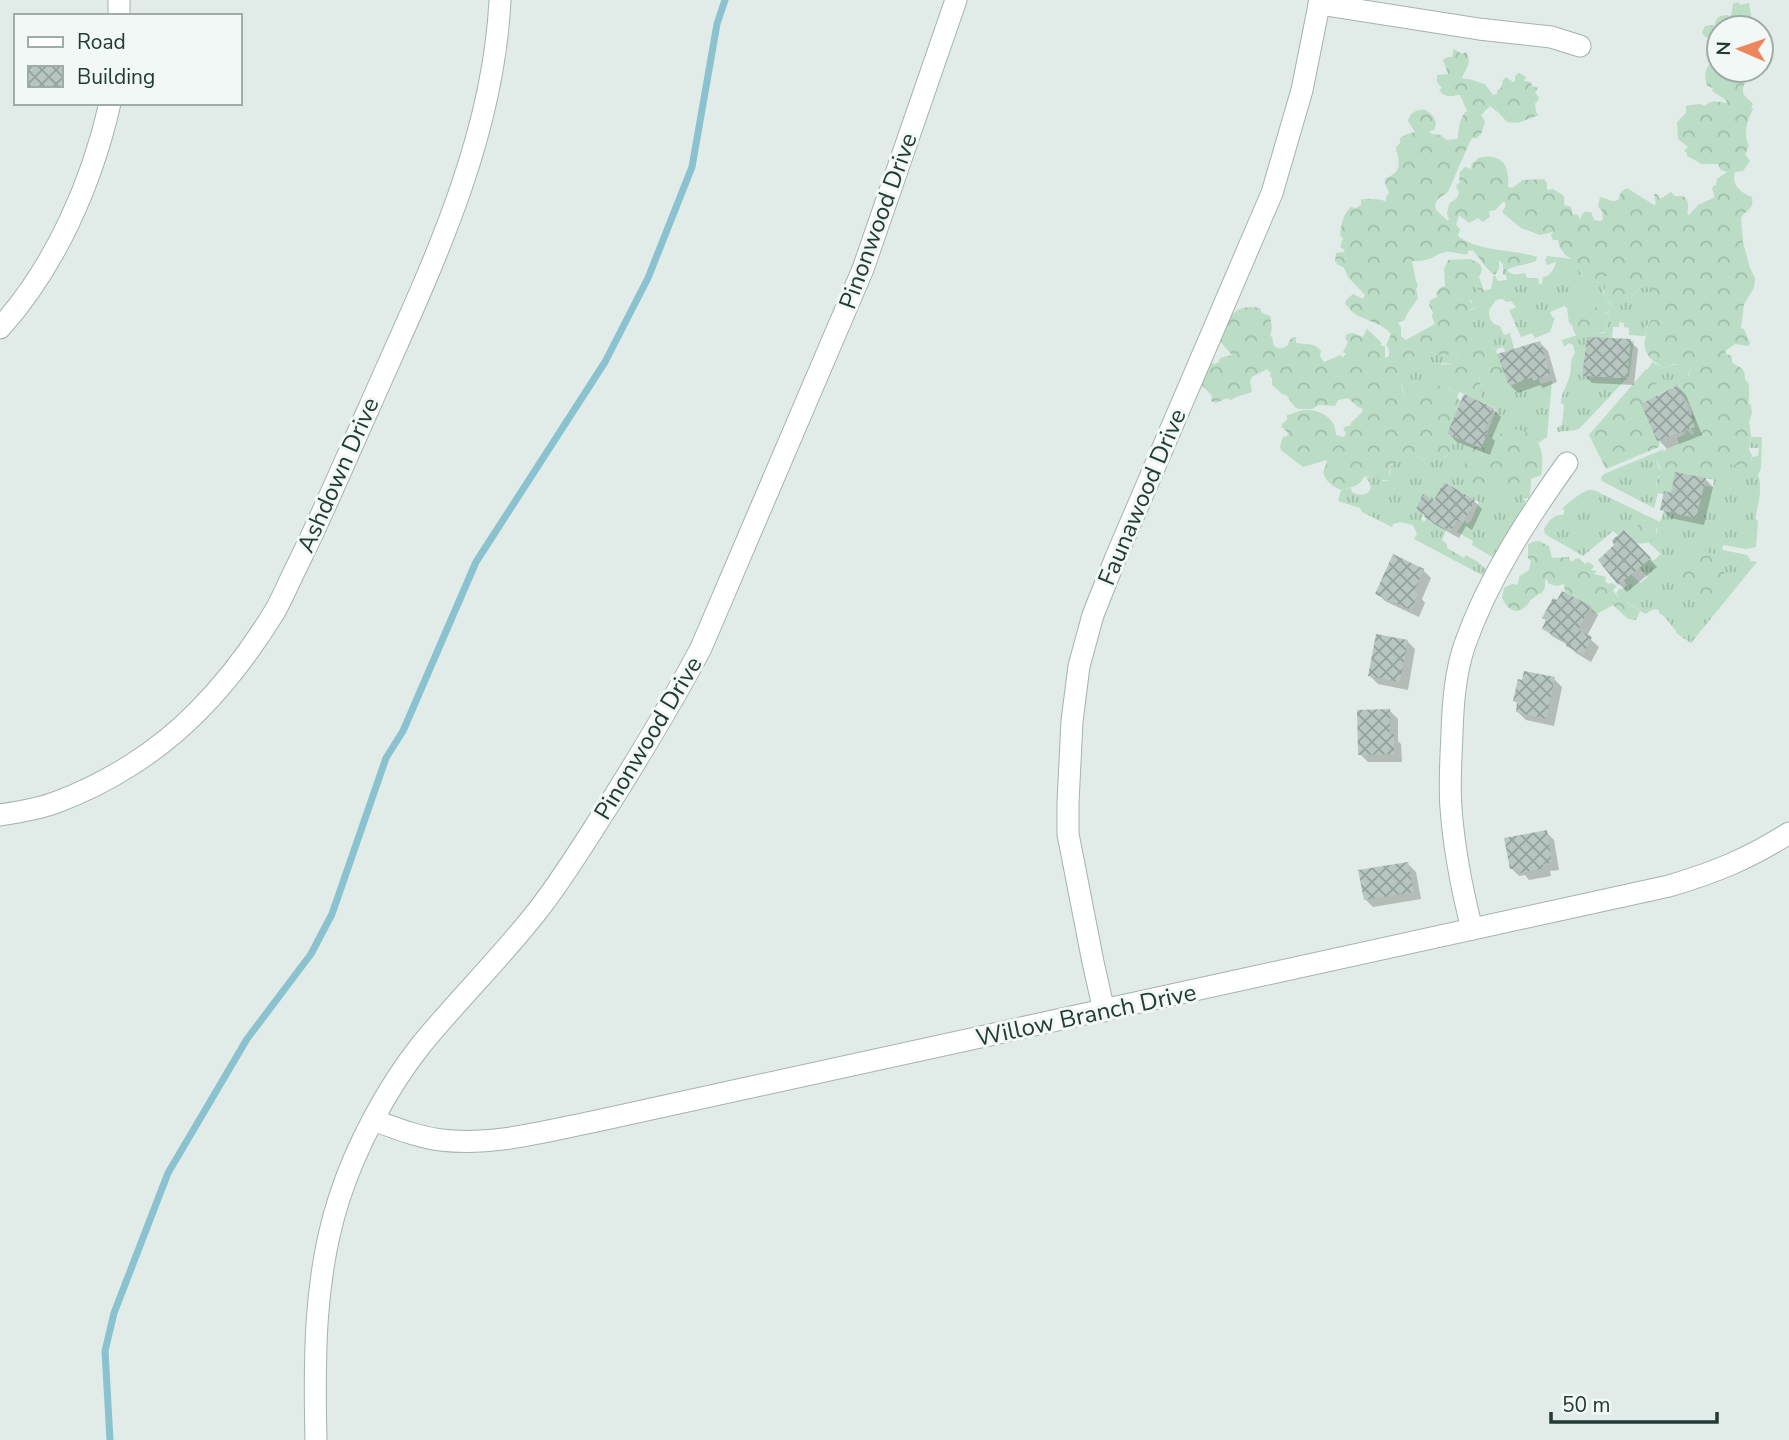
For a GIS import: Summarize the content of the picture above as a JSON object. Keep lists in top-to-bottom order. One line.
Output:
{"streets":{"street":["Pinonwood Drive","Ashdown Drive","Faunawood Drive","Willow Branch Drive"]},"crossings":[["Pinonwood Drive","Willow Branch Drive"],["Faunawood Drive","Willow Branch Drive"]],"legend":["Road","Building"],"scale_bar":"50 m","north":"left"}
